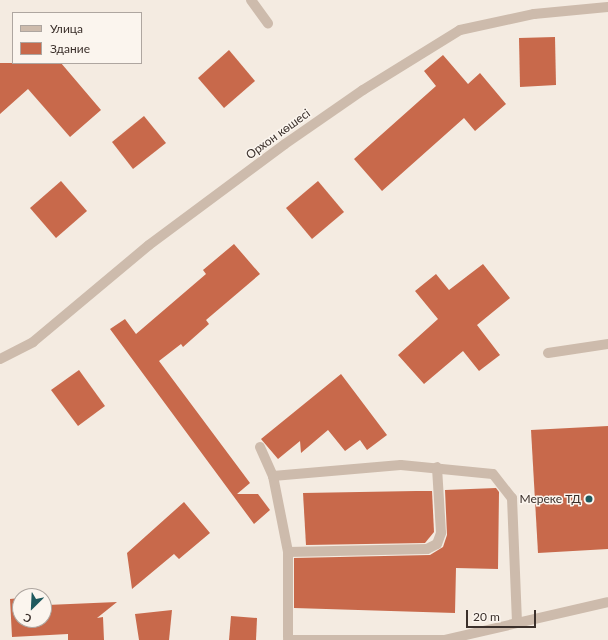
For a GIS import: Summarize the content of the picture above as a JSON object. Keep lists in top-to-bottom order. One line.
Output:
{"streets":{"street":["Орхон көшесі"]},"places":["Мереке ТД"],"legend":["Улица","Здание"],"scale_bar":"20 m","north":"bottom left"}
